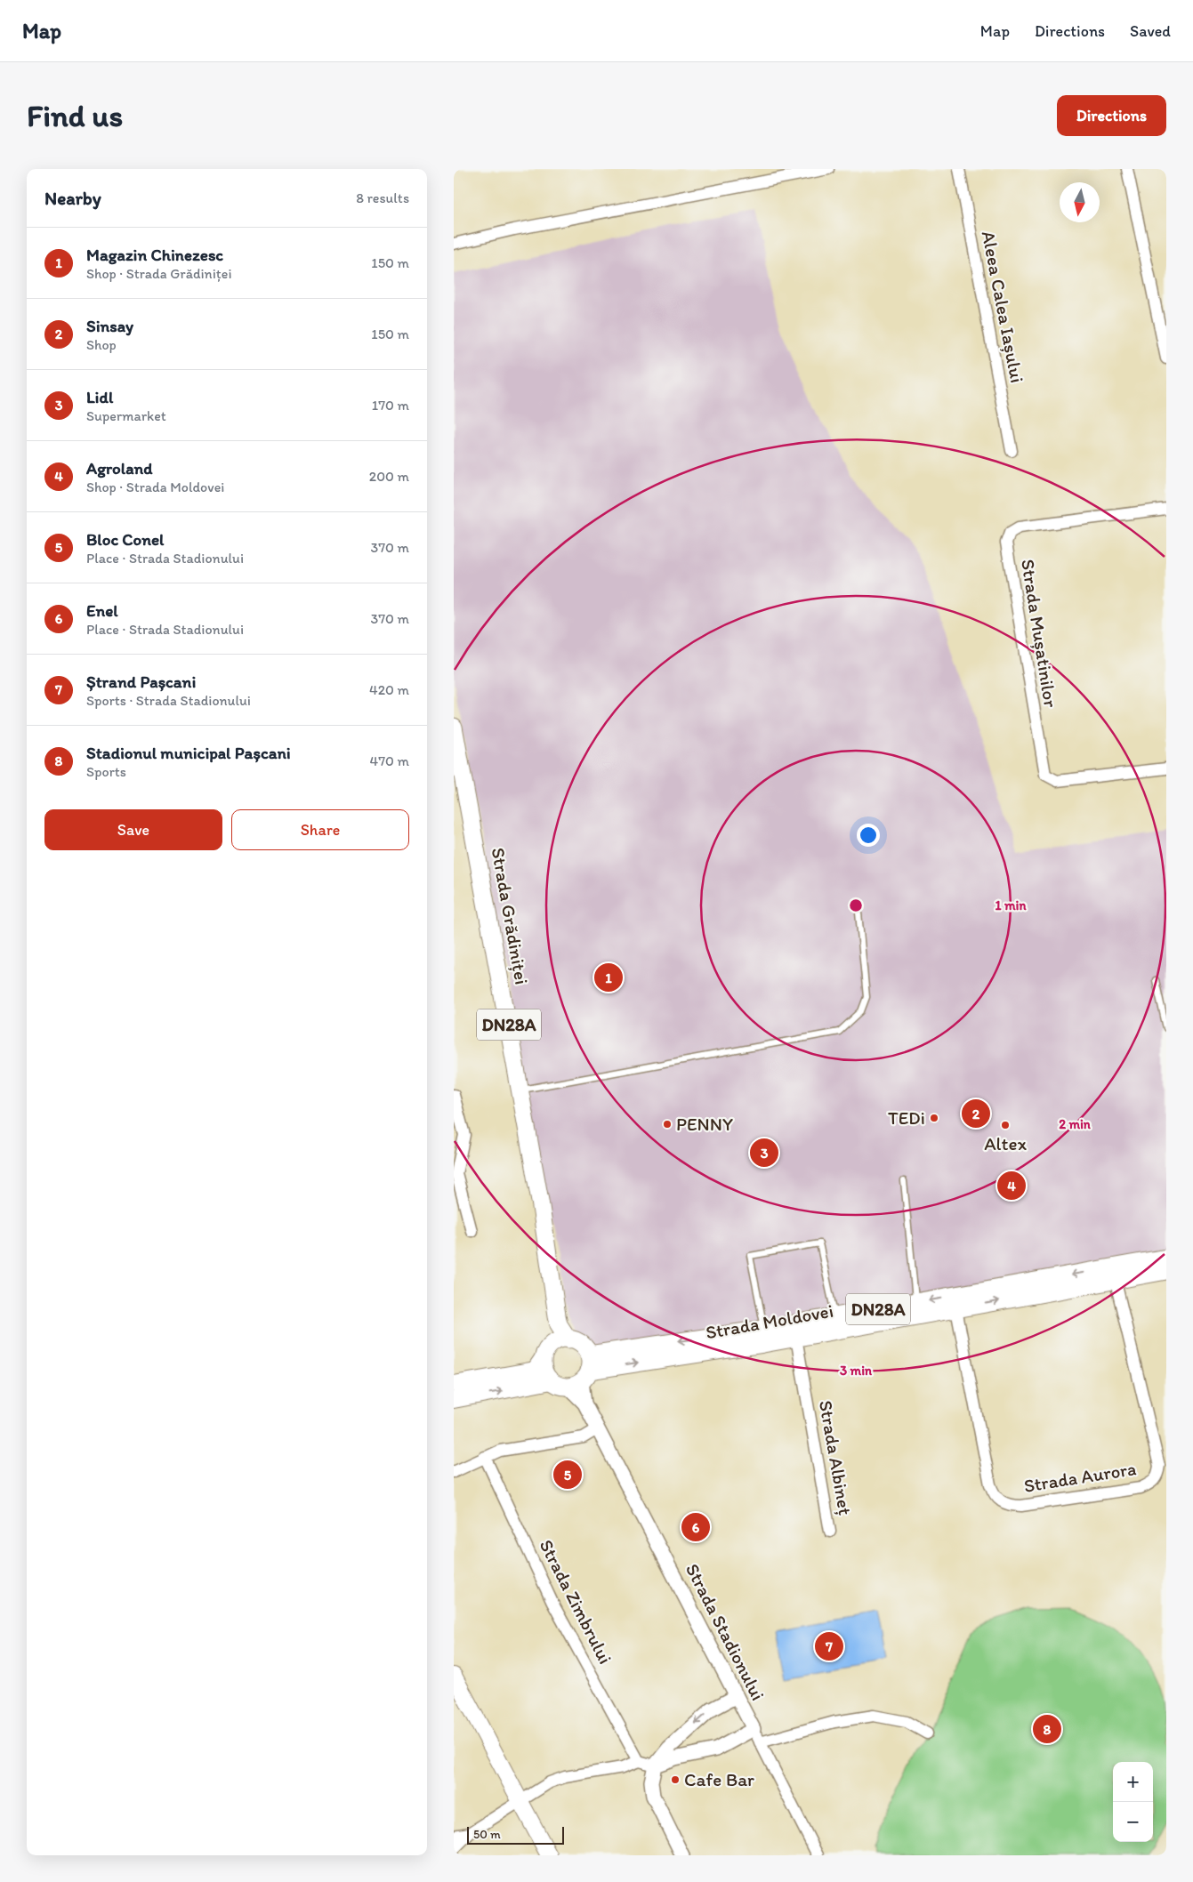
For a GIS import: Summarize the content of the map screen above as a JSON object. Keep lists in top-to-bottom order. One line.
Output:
{"streets":{"main road":["Strada Grădiniței","DN28A","Strada Moldovei"],"street":["Aleea Calea Iașului","Strada Mușatinilor","Strada Albineț","Strada Aurora","Strada Zimbrului","Strada Stadionului"]},"crossings":[["Strada Grădiniței","DN28A"],["Strada Grădiniței","Strada Moldovei"],["Strada Grădiniței","Strada Stadionului"],["DN28A","Strada Moldovei"],["DN28A","Strada Stadionului"],["Strada Moldovei","Strada Albineț"],["Strada Moldovei","Strada Aurora"],["Strada Moldovei","Strada Stadionului"]],"places":["TEDi","PENNY","Altex","Cafe Bar"],"scale_bar":"50 m","north":"bottom","page":{"header":"Map","nav":["Map","Directions","Saved"],"buttons":["Directions",["Save","Share"]],"title":"Find us","heading":["Nearby","8 results"],"list":[{"mark":"1","name":"Magazin Chinezesc","note":"Shop · Strada Grădiniței","value":"150 m"},{"mark":"2","name":"Sinsay","note":"Shop","value":"150 m"},{"mark":"3","name":"Lidl","note":"Supermarket","value":"170 m"},{"mark":"4","name":"Agroland","note":"Shop · Strada Moldovei","value":"200 m"},{"mark":"5","name":"Bloc Conel","note":"Place · Strada Stadionului","value":"370 m"},{"mark":"6","name":"Enel","note":"Place · Strada Stadionului","value":"370 m"},{"mark":"7","name":"Ștrand Pașcani","note":"Sports · Strada Stadionului","value":"420 m"},{"mark":"8","name":"Stadionul municipal Pașcani","note":"Sports","value":"470 m"}],"pins":["1","2","3","4","5","6","7","8"],"map_buttons":["+","−"],"scale":"50 m"},"rings":["1 min","2 min","3 min"]}
